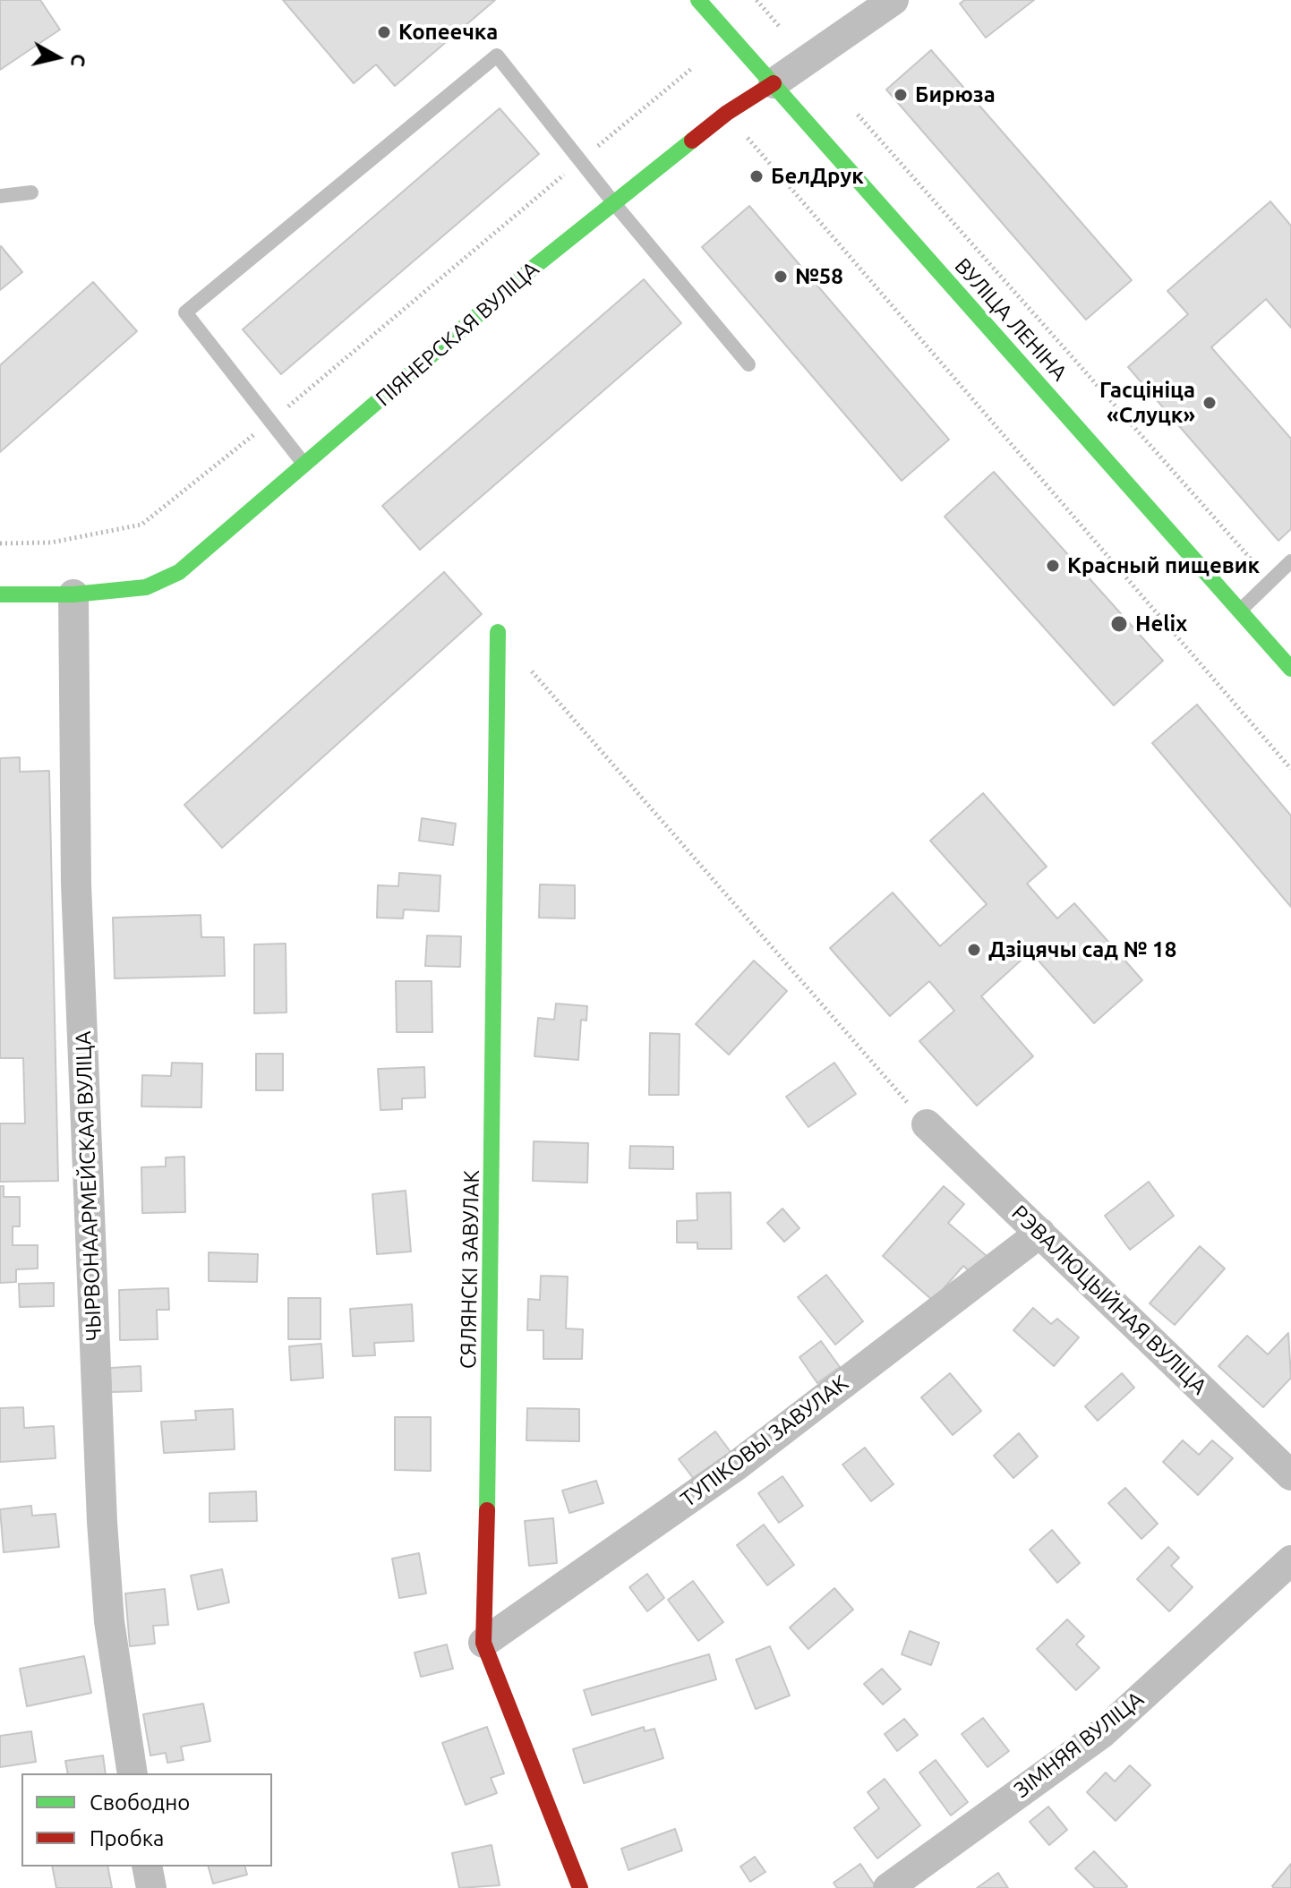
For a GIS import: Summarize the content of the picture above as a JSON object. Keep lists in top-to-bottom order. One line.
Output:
{"streets":{"street":["ВУЛІЦА ЛЕНІНА","ПІЯНЕРСКАЯ ВУЛІЦА","ЧЫРВОНААРМЕЙСКАЯ ВУЛІЦА","СЯЛЯНСКІ ЗАВУЛАК","РЭВАЛЮЦЫЙНАЯ ВУЛІЦА","ТУПІКОВЫ ЗАВУЛАК","ЗІМНЯЯ ВУЛІЦА"]},"crossings":[["ВУЛІЦА ЛЕНІНА","ПІЯНЕРСКАЯ ВУЛІЦА"],["ПІЯНЕРСКАЯ ВУЛІЦА","ЧЫРВОНААРМЕЙСКАЯ ВУЛІЦА"],["СЯЛЯНСКІ ЗАВУЛАК","ТУПІКОВЫ ЗАВУЛАК"],["РЭВАЛЮЦЫЙНАЯ ВУЛІЦА","ТУПІКОВЫ ЗАВУЛАК"]],"places":["Копеечка","Бирюза","БелДрук","№58","Гасцініца «Слуцк»","Красный пищевик","Helix","Дзіцячы сад № 18"],"legend":["Свободно","Пробка"],"north":"right"}
